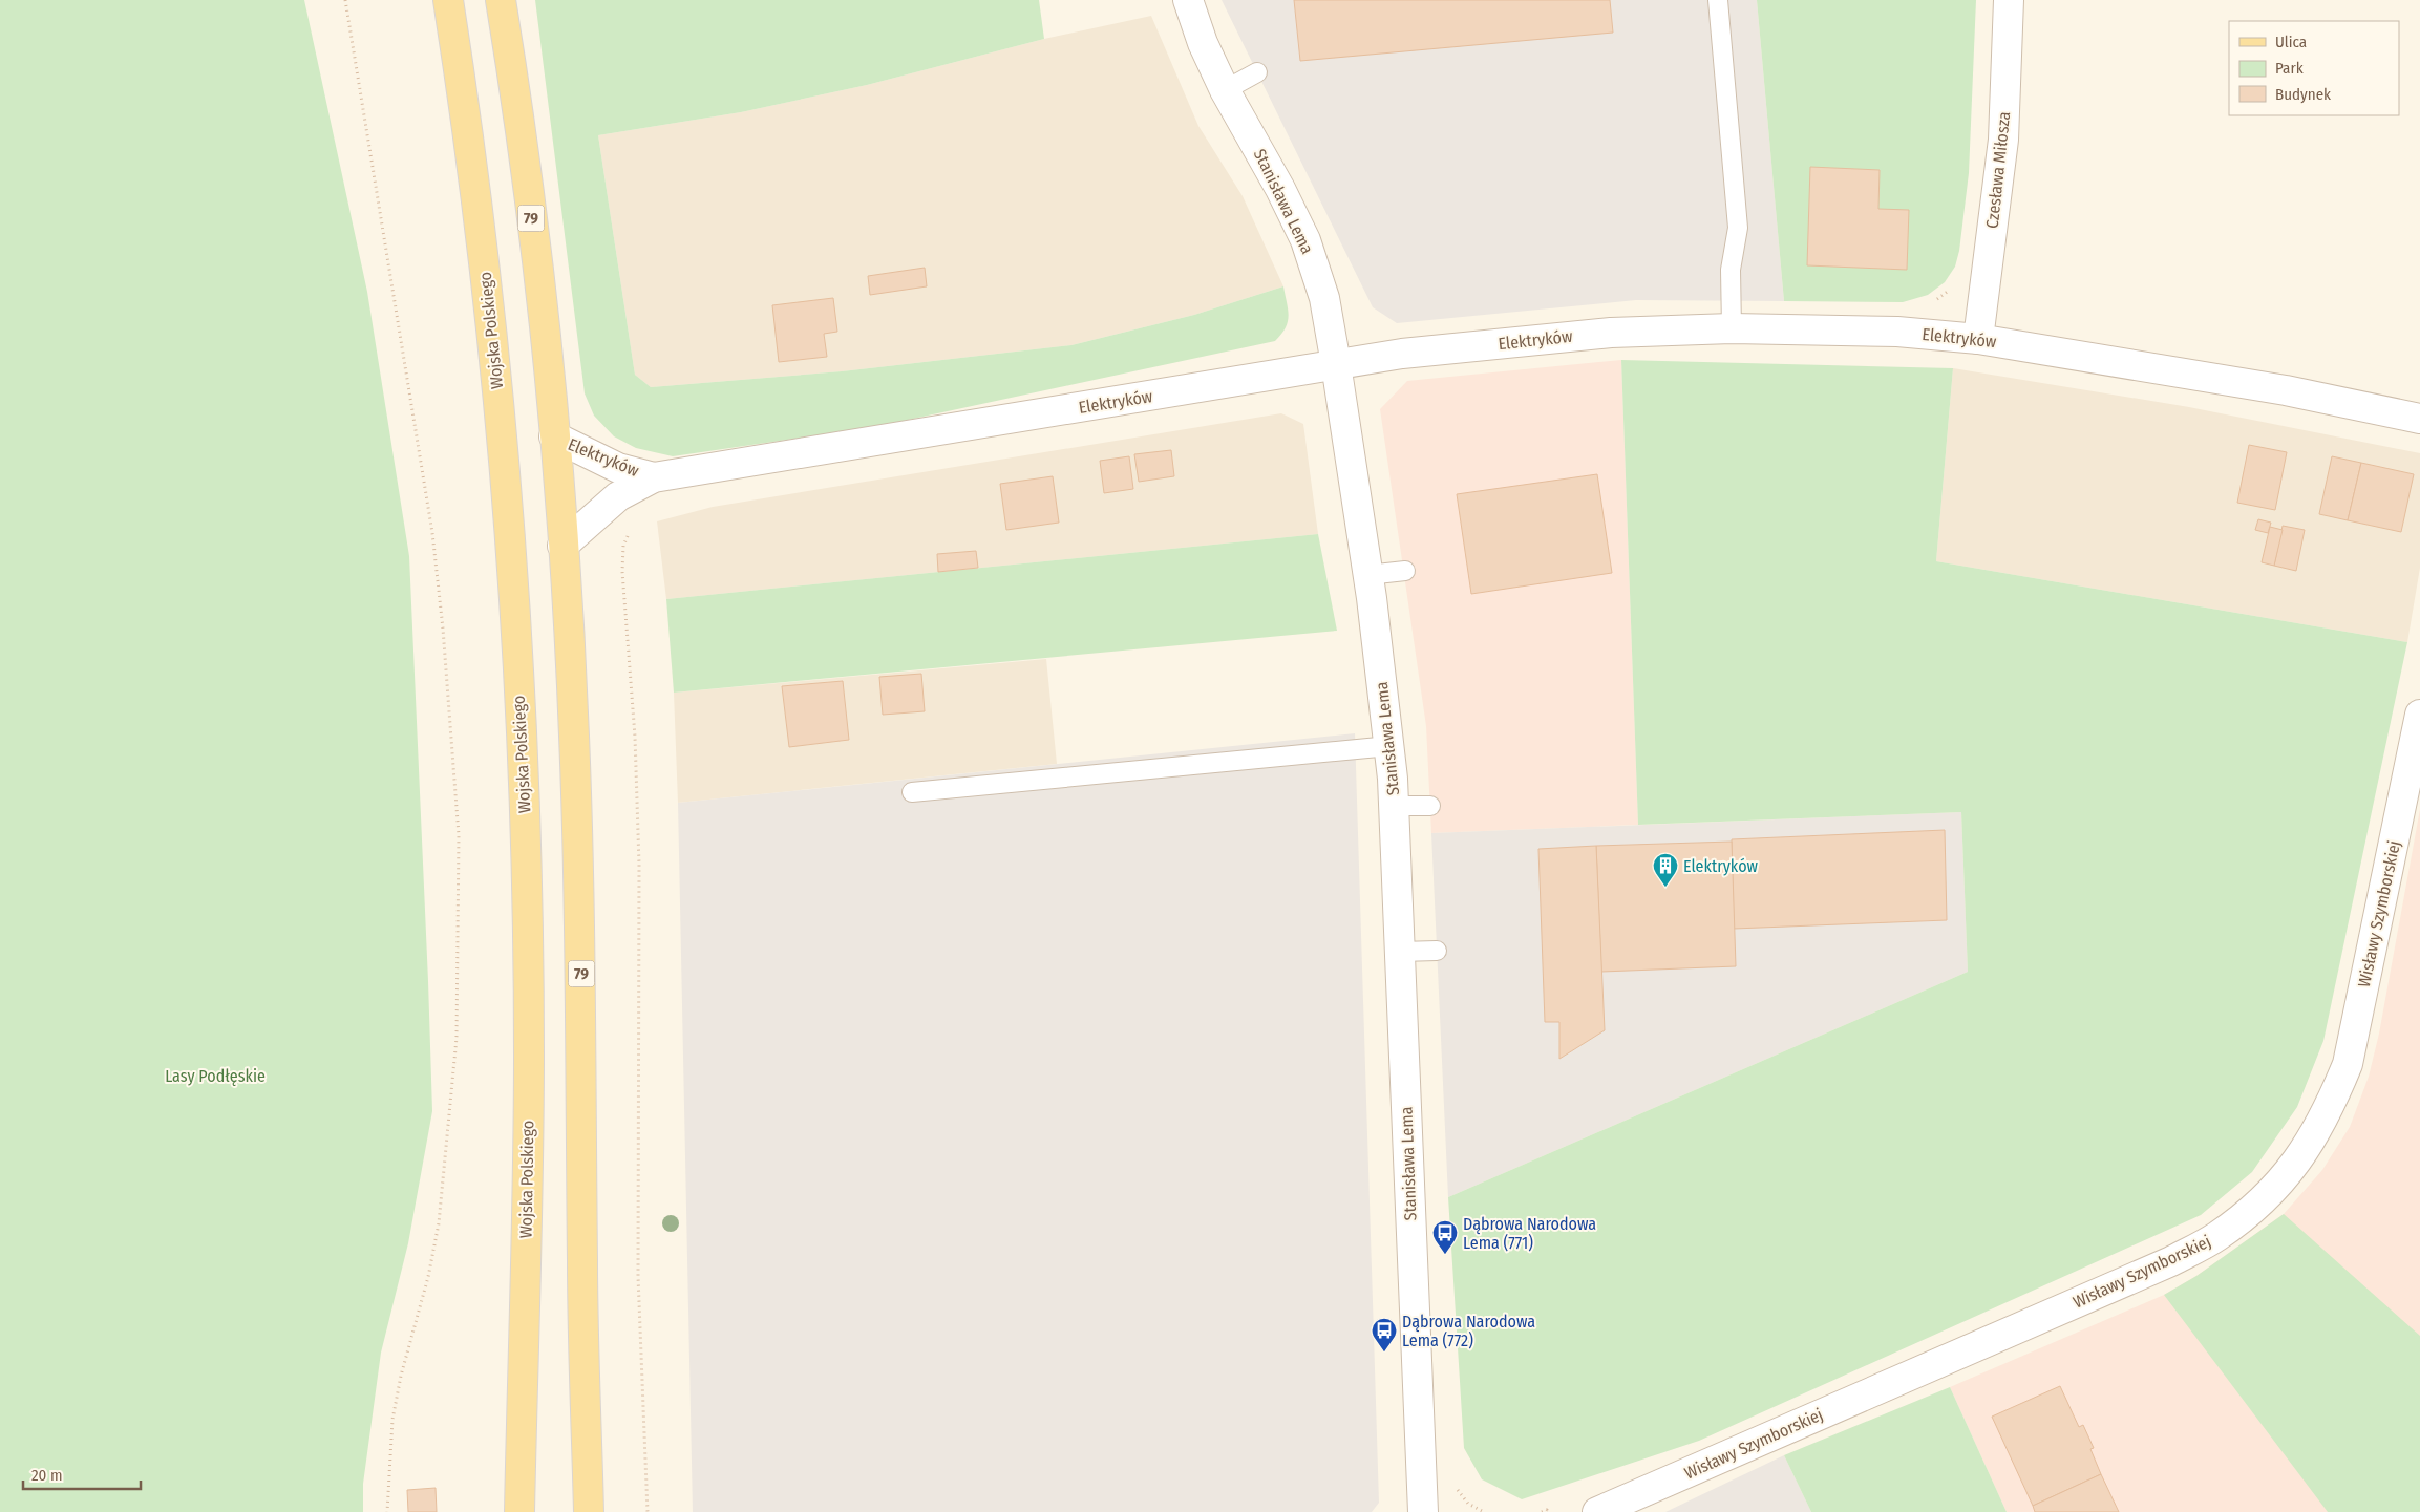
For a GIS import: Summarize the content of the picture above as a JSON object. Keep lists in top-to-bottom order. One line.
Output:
{"streets":{"main road":["79","Wojska Polskiego"],"street":["Czesława Miłosza","Stanisława Lema","Elektryków","Wisławy Szymborskiej"]},"crossings":[["Czesława Miłosza","Elektryków"],["Stanisława Lema","Elektryków"],["79","Elektryków"]],"parks":["Lasy Podłęskie"],"places":{"building":["Elektryków"],"bus stop":["Dąbrowa Narodowa Lema (771)","Dąbrowa Narodowa Lema (772)"]},"legend":["Ulica","Park","Budynek"],"scale_bar":"20 m"}
